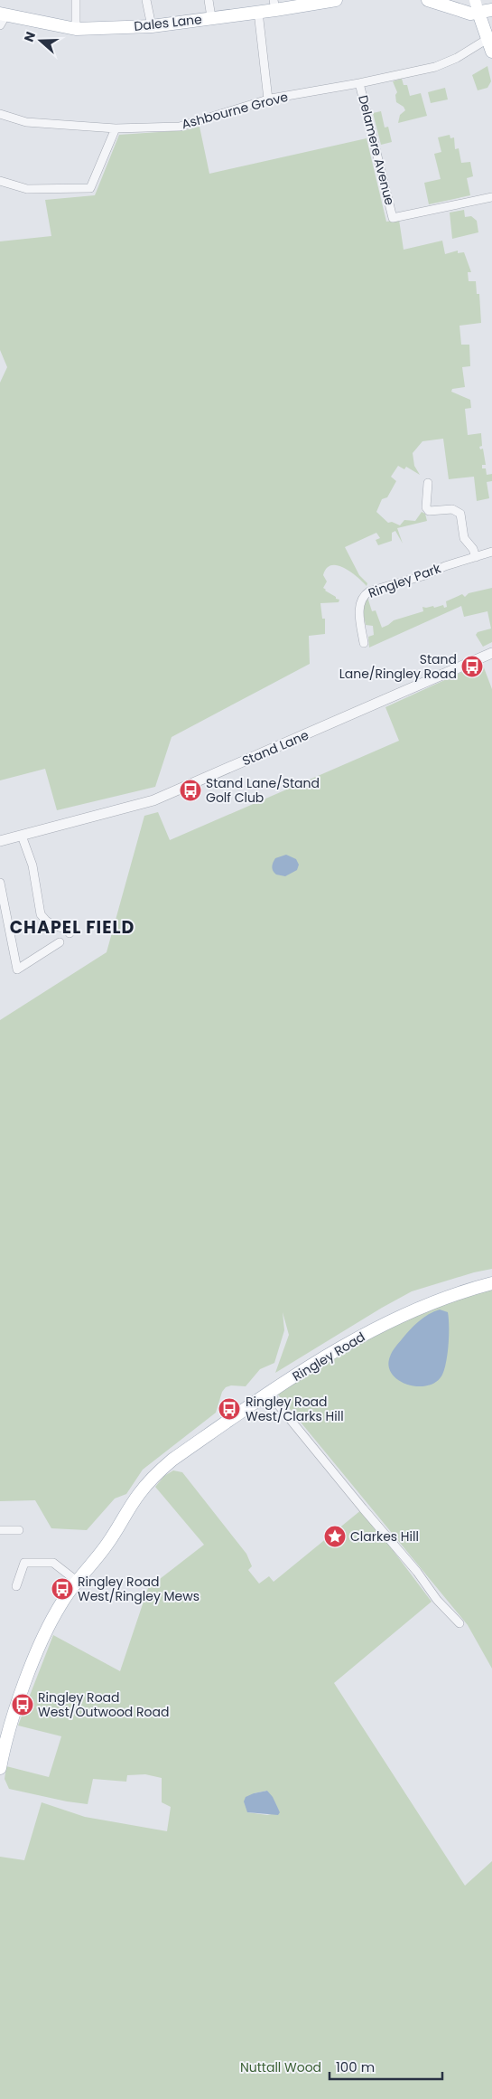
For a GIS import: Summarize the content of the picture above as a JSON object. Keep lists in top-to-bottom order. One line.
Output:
{"streets":{"main road":["Dales Lane","Ringley Road"],"street":["Ashbourne Grove","Delamere Avenue","Ringley Park","Stand Lane"]},"crossings":[["Ashbourne Grove","Delamere Avenue"]],"districts":["CHAPEL FIELD"],"parks":["Nuttall Wood"],"places":{"bus stop":["Stand Lane/Ringley Road","Stand Lane/Stand Golf Club","Ringley Road West/Clarks Hill","Ringley Road West/Ringley Mews","Ringley Road West/Outwood Road"],"place":["Clarkes Hill"]},"scale_bar":"100 m","north":"left"}
